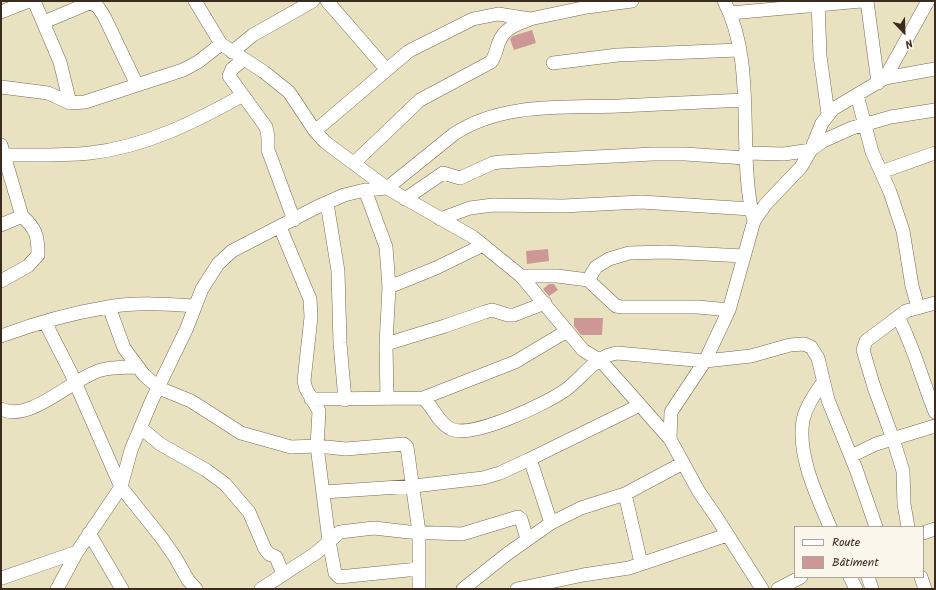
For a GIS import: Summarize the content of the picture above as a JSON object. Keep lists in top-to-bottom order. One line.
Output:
{"legend":["Route","Bâtiment"],"north":"bottom right"}
